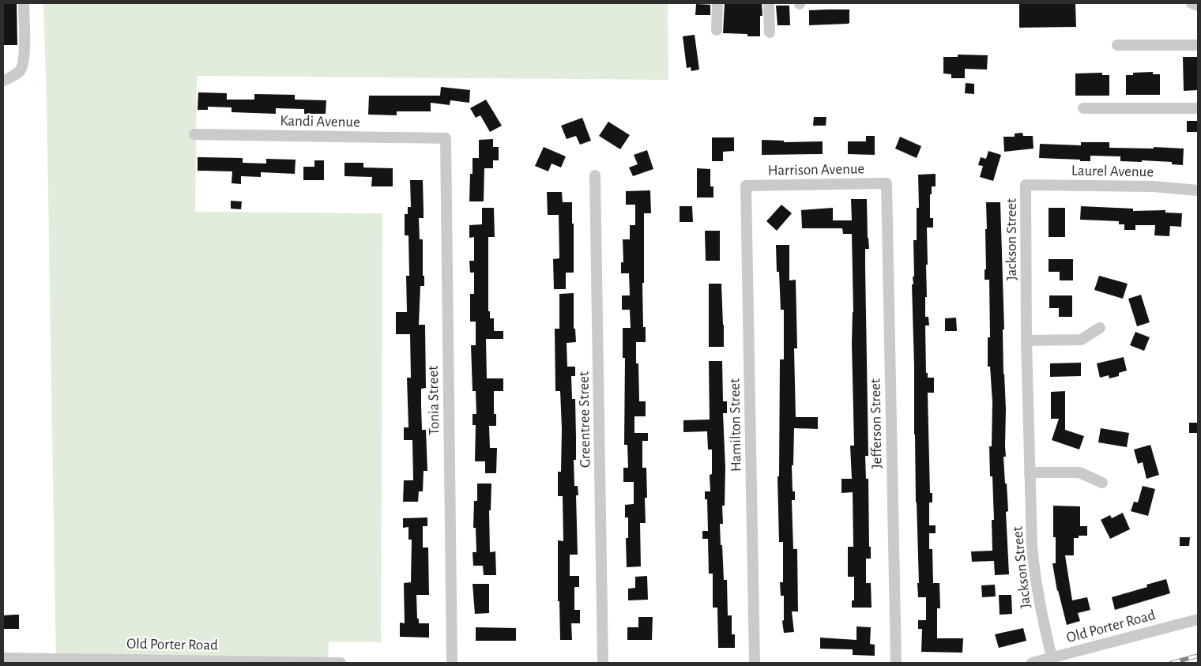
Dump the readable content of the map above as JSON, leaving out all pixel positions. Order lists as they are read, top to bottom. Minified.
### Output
{"streets":{"street":["Kandi Avenue","Harrison Avenue","Laurel Avenue","Jackson Street","Tonia Street","Greentree Street","Jefferson Street","Hamilton Street","Old Porter Road"]},"crossings":[["Kandi Avenue","Tonia Street"],["Harrison Avenue","Jefferson Street"],["Harrison Avenue","Hamilton Street"],["Laurel Avenue","Jackson Street"],["Jackson Street","Old Porter Road"]]}
